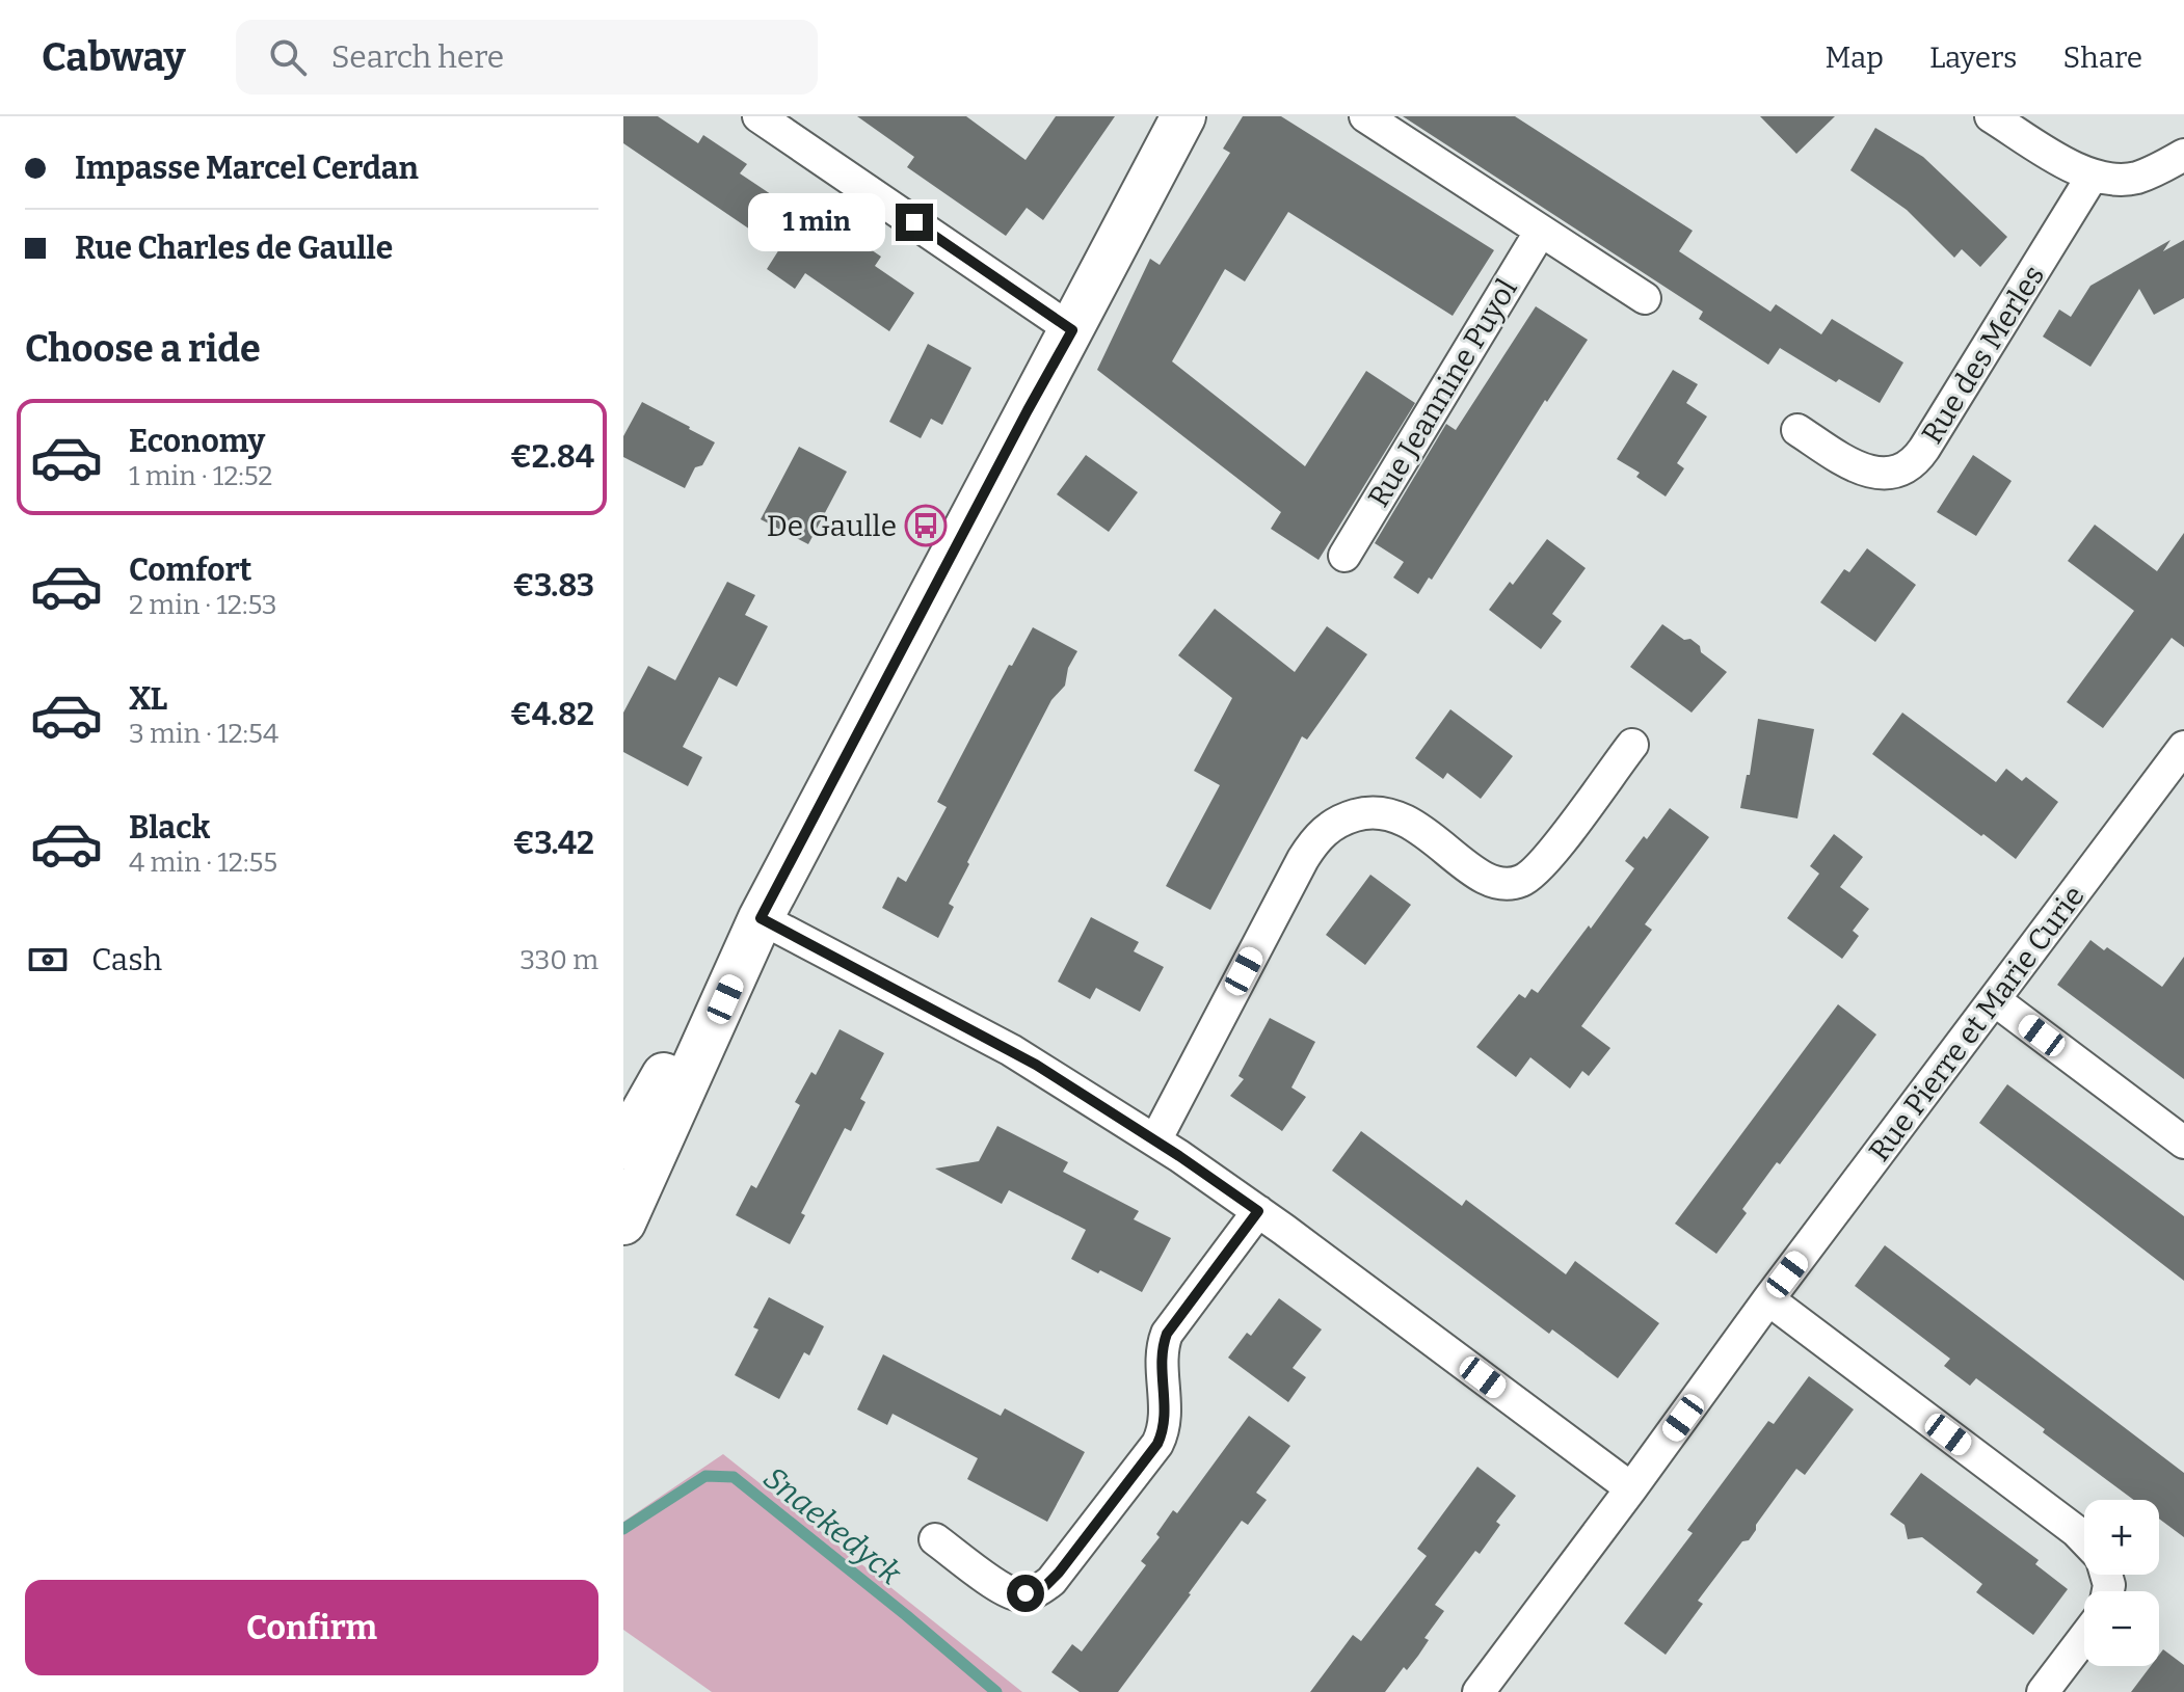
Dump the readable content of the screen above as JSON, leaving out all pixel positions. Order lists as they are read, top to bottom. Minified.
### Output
{"streets":{"street":["Rue des Merles","Rue Jeannine Puyol","Rue Pierre et Marie Curie"]},"water":["Snaekedyck"],"places":{"bus stop":["De Gaulle"]},"page":{"header":"Cabway","search":"Search here","nav":["Map","Layers","Share"],"banner":["Impasse Marcel Cerdan","Rue Charles de Gaulle"],"bubble":"1 min","heading":"Choose a ride","list":[{"name":"Economy","note":"1 min · 12:52","value":"€2.84"},{"name":"Comfort","note":"2 min · 12:53","value":"€3.83"},{"name":"XL","note":"3 min · 12:54","value":"€4.82"},{"name":"Black","note":"4 min · 12:55","value":"€3.42"}],"pay":["Cash","330 m"],"map_buttons":["+","−"],"buttons":"Confirm"}}
